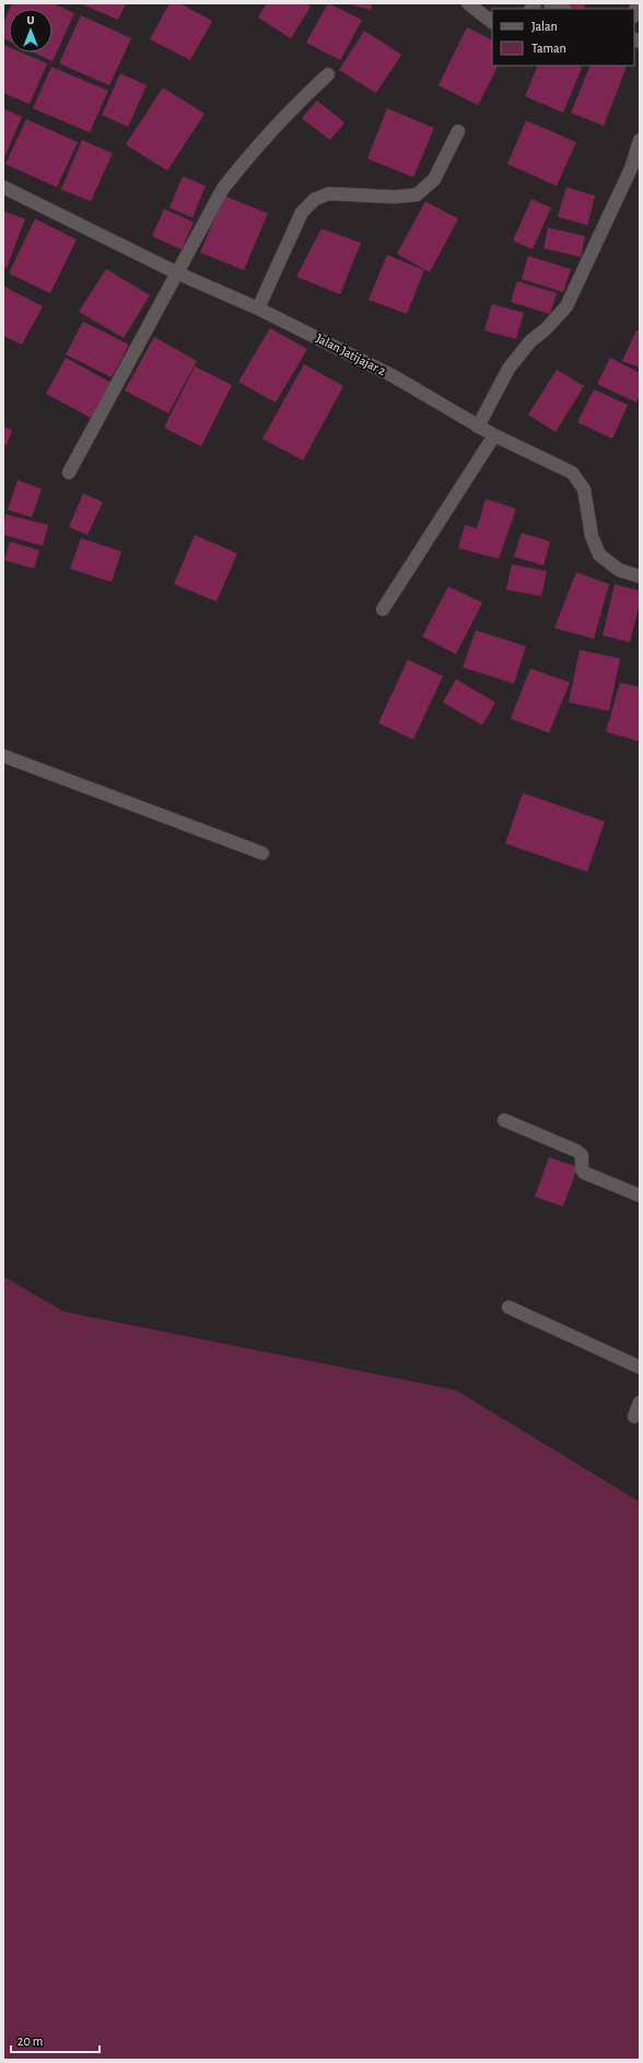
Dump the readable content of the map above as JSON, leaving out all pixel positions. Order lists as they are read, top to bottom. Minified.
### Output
{"streets":{"street":["Jalan Jatijajar 2"]},"legend":["Jalan","Taman"],"scale_bar":"20 m","north":"top"}
